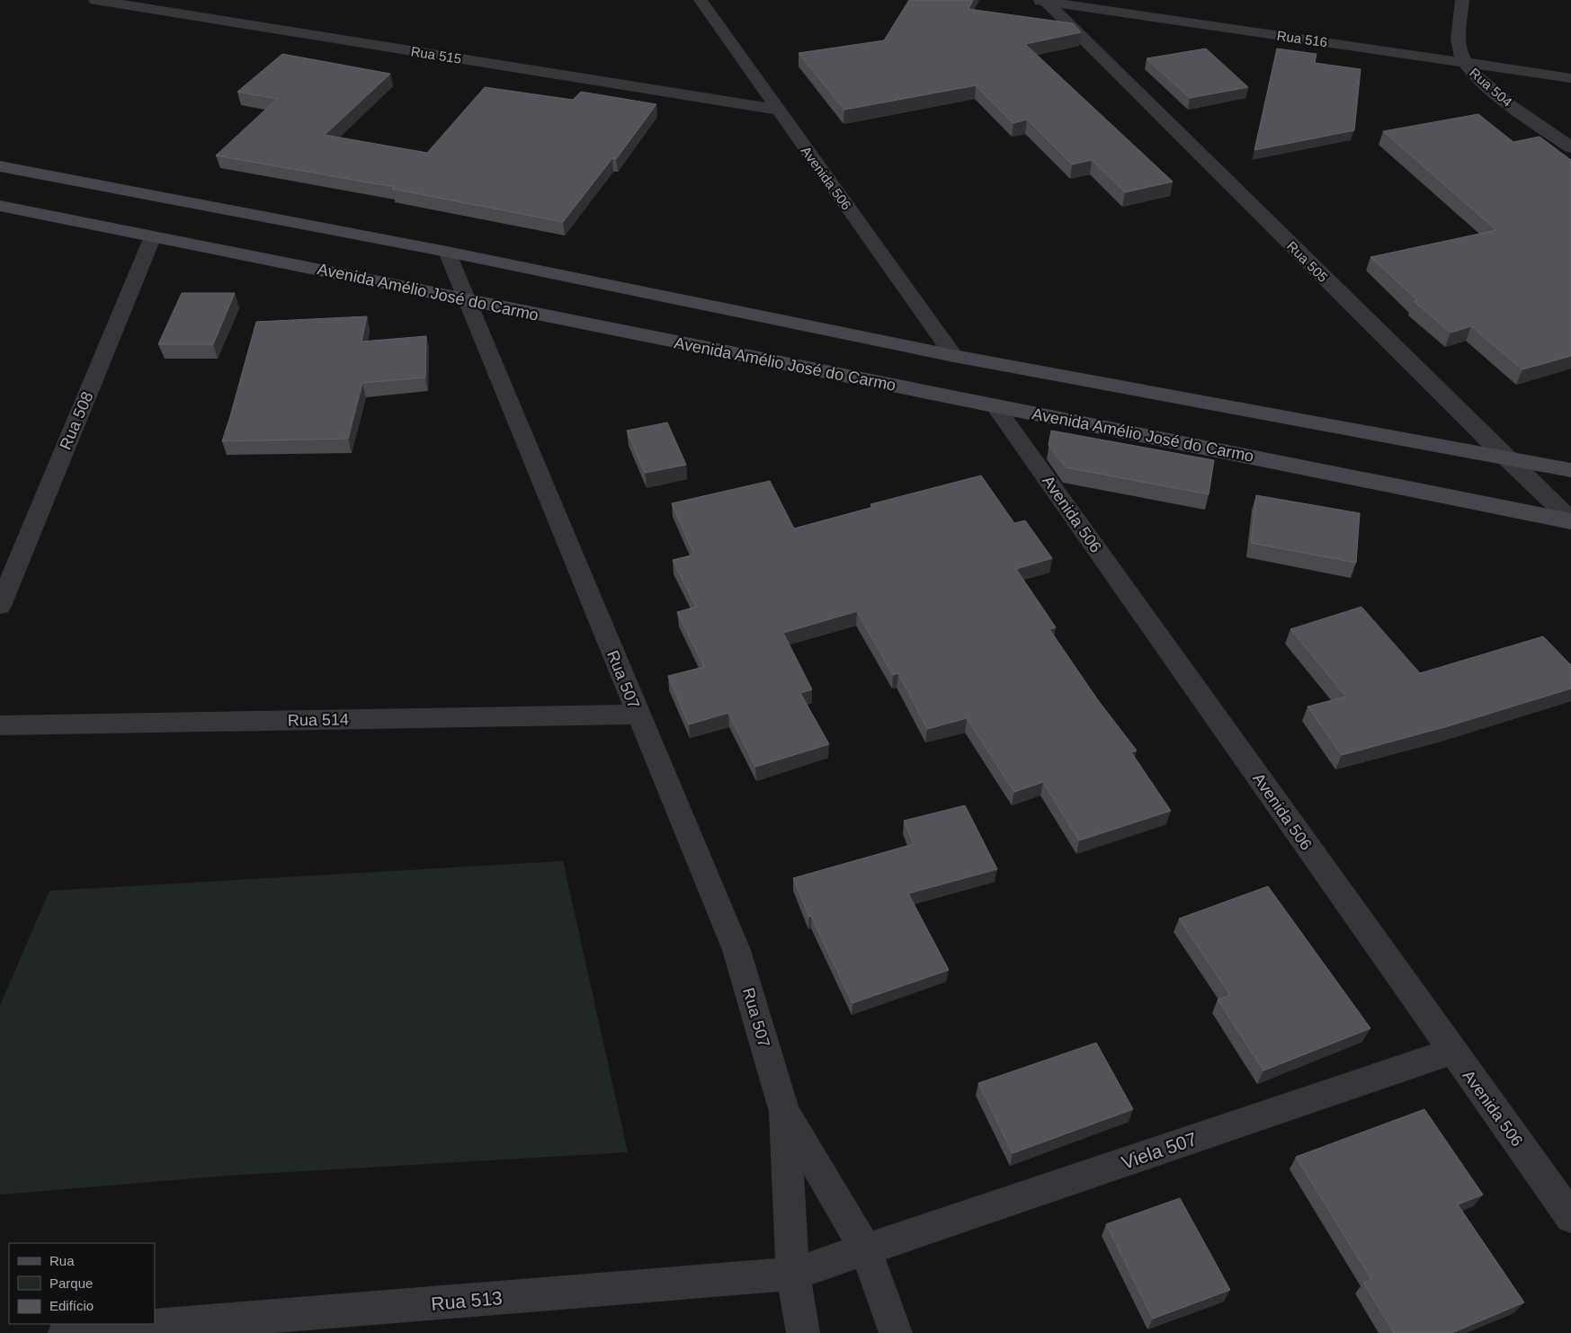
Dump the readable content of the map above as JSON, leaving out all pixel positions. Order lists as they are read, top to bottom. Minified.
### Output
{"streets":{"street":["Rua 516","Rua 515","Rua 504","Avenida 506","Rua 505","Avenida Amélio José do Carmo","Rua 508","Rua 507","Rua 514","Viela 507","Rua 513"]},"crossings":[["Rua 516","Rua 504"],["Rua 516","Rua 505"],["Rua 515","Avenida 506"],["Avenida 506","Avenida Amélio José do Carmo"],["Avenida 506","Viela 507"],["Rua 505","Avenida Amélio José do Carmo"],["Avenida Amélio José do Carmo","Rua 508"],["Avenida Amélio José do Carmo","Rua 507"],["Rua 507","Rua 514"],["Rua 507","Viela 507"],["Rua 507","Rua 513"],["Viela 507","Rua 513"]],"legend":["Rua","Parque","Edifício"]}
